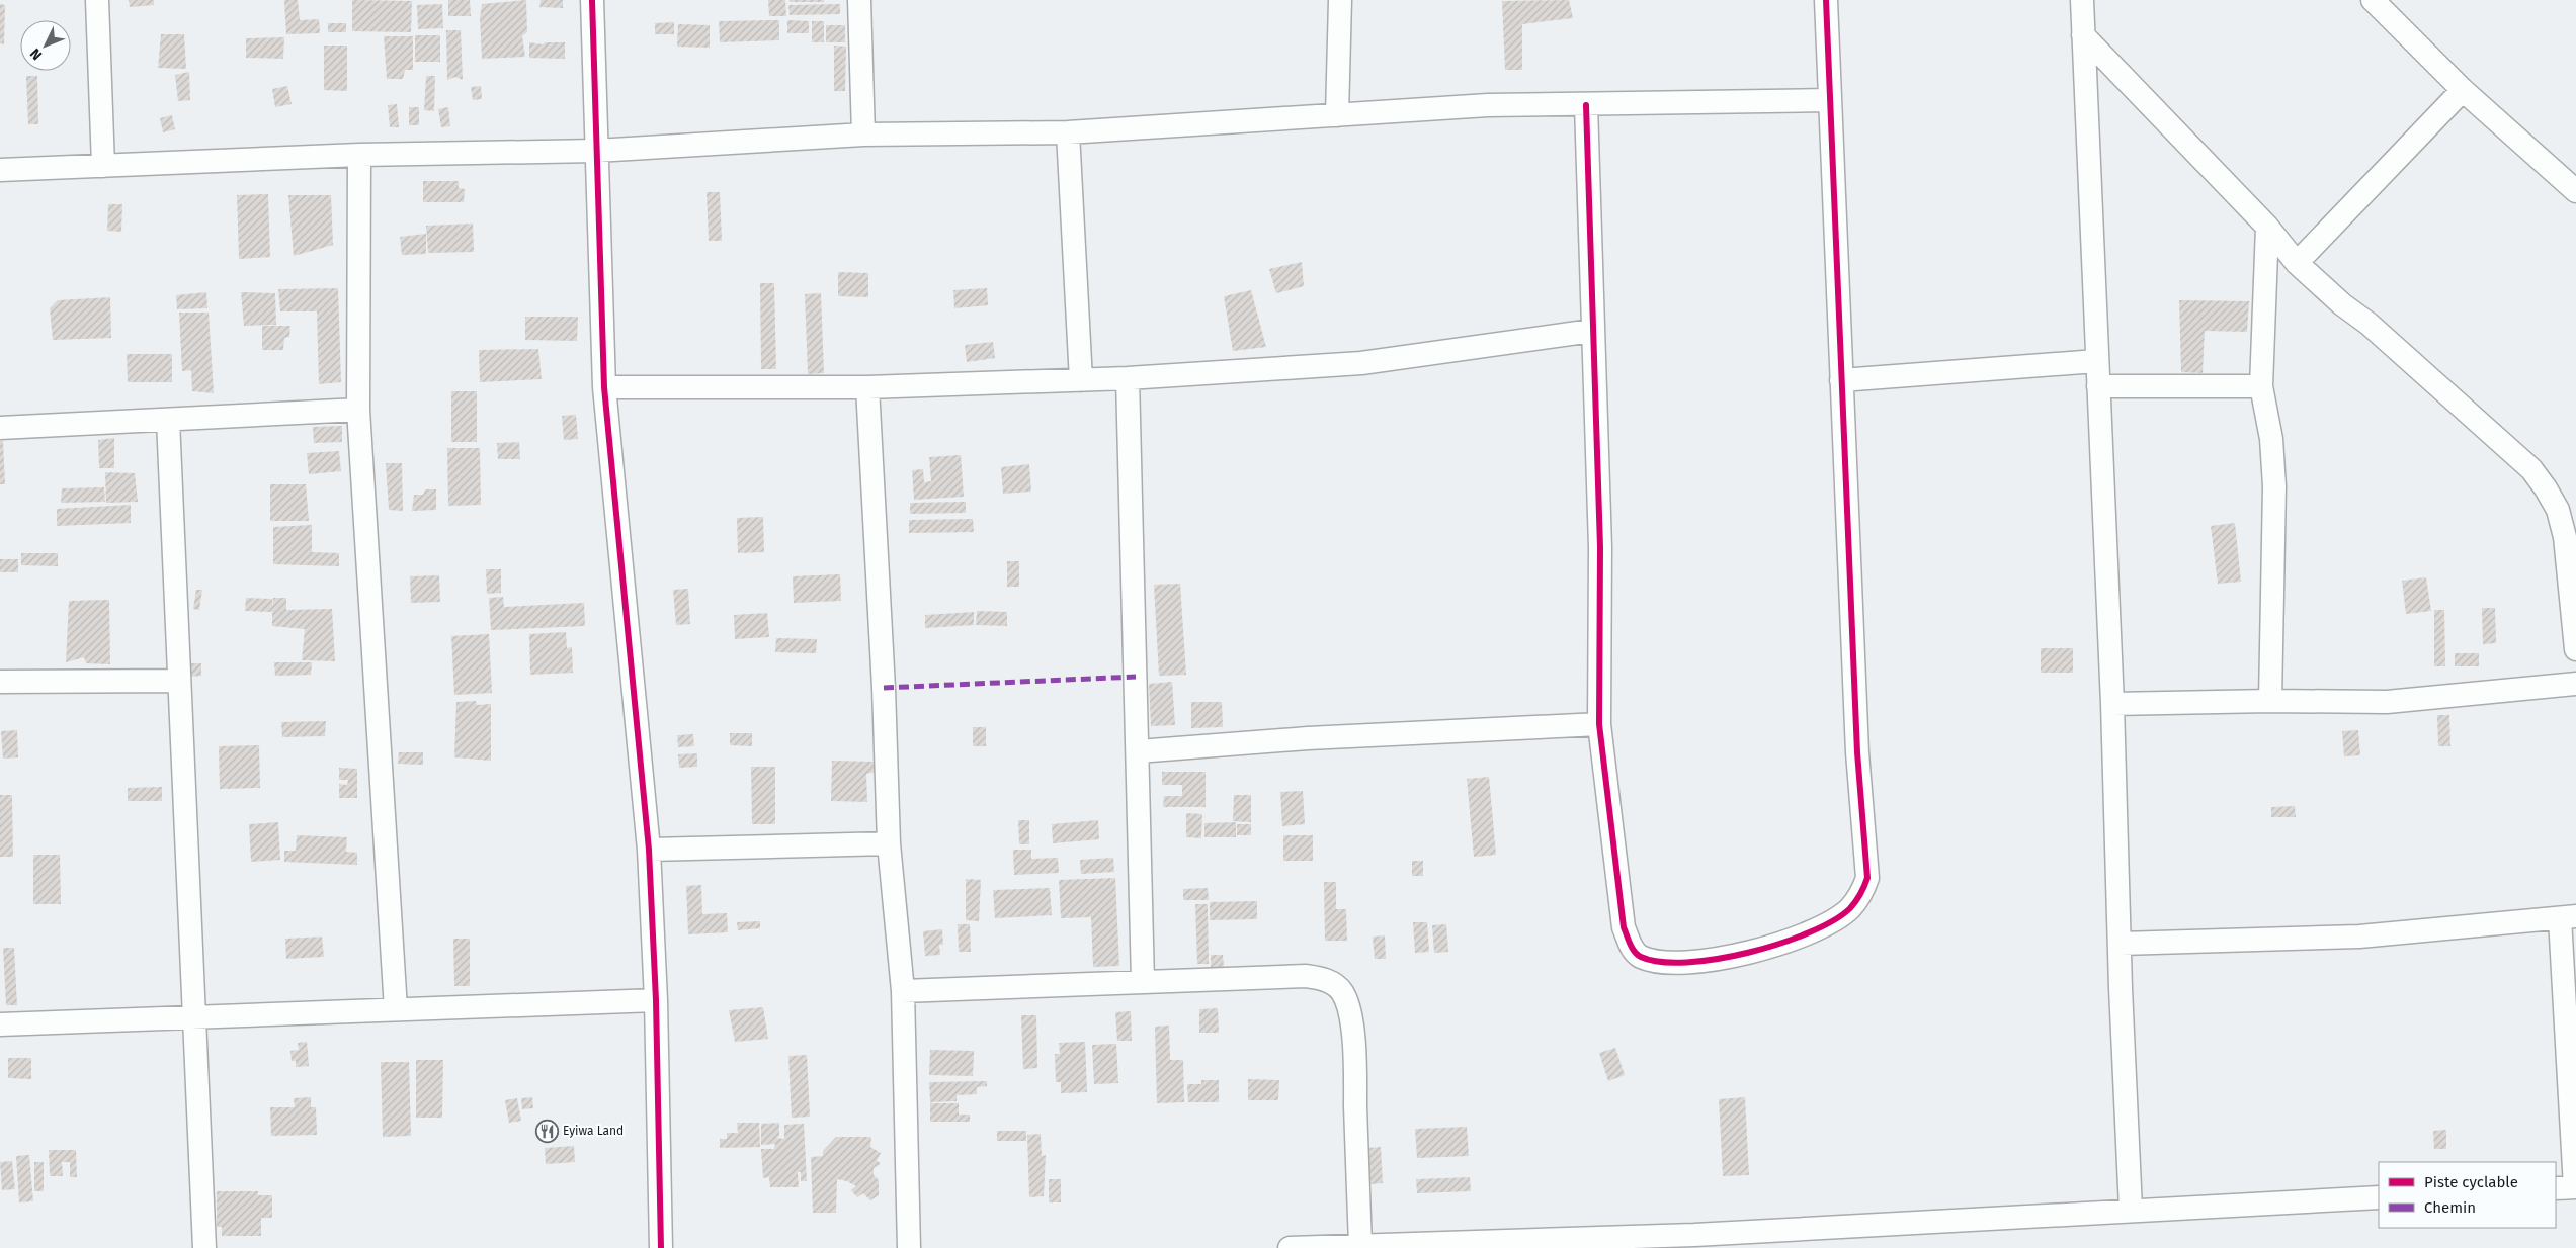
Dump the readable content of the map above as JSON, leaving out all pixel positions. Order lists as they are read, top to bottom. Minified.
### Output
{"places":{"restaurant":["Eyiwa Land"]},"legend":["Piste cyclable","Chemin"],"north":"bottom left"}
